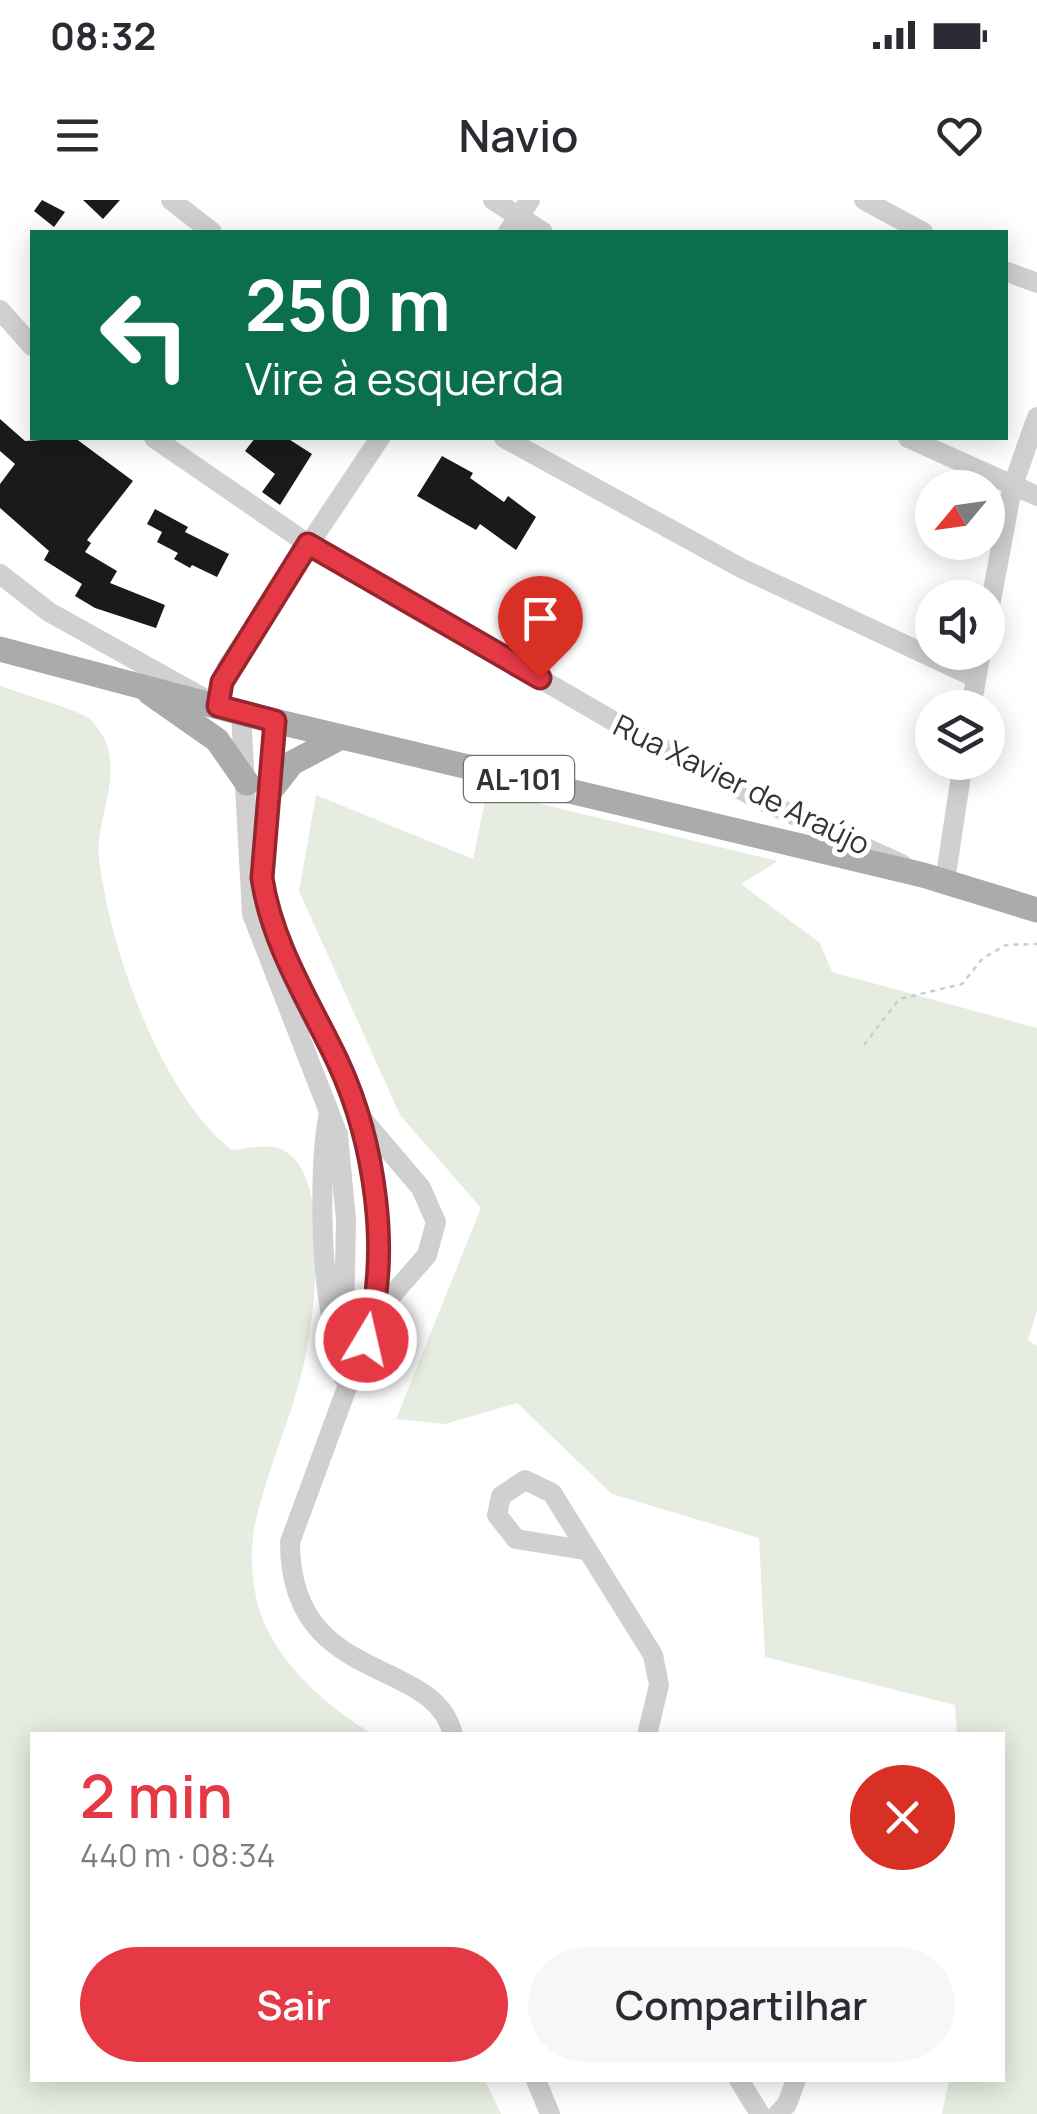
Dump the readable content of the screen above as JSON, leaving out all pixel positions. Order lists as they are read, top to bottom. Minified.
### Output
{"streets":{"main road":["AL-101"],"street":["Rua Xavier de Araújo"]},"crossings":[["AL-101","Rua Xavier de Araújo"]],"north":"bottom left","page":{"status":"08:32","header":"Navio","turn":["250 m","Vire à esquerda"],"heading":["2 min","440 m · 08:34"],"buttons":["Sair","Compartilhar"]}}
